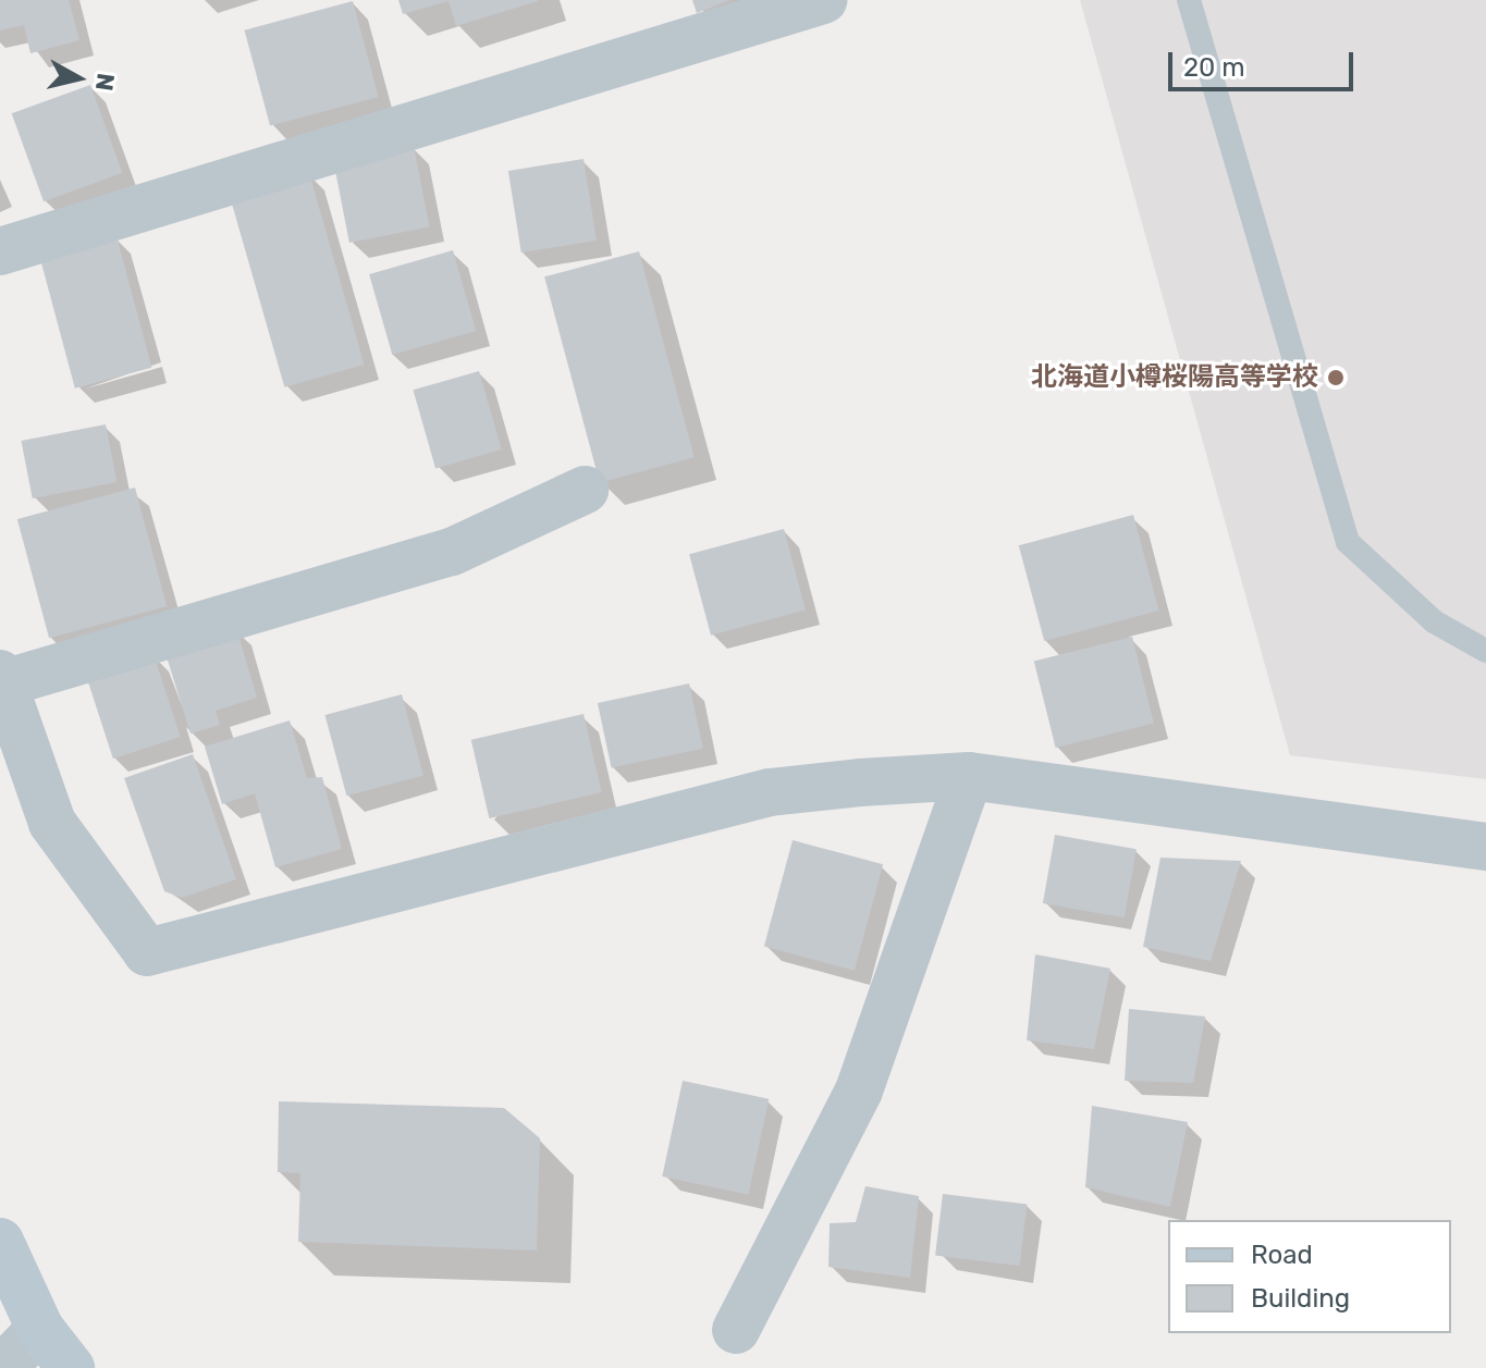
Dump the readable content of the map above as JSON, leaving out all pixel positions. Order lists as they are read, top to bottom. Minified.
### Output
{"places":["北海道小樽桜陽高等学校"],"legend":["Road","Building"],"scale_bar":"20 m","north":"right"}
